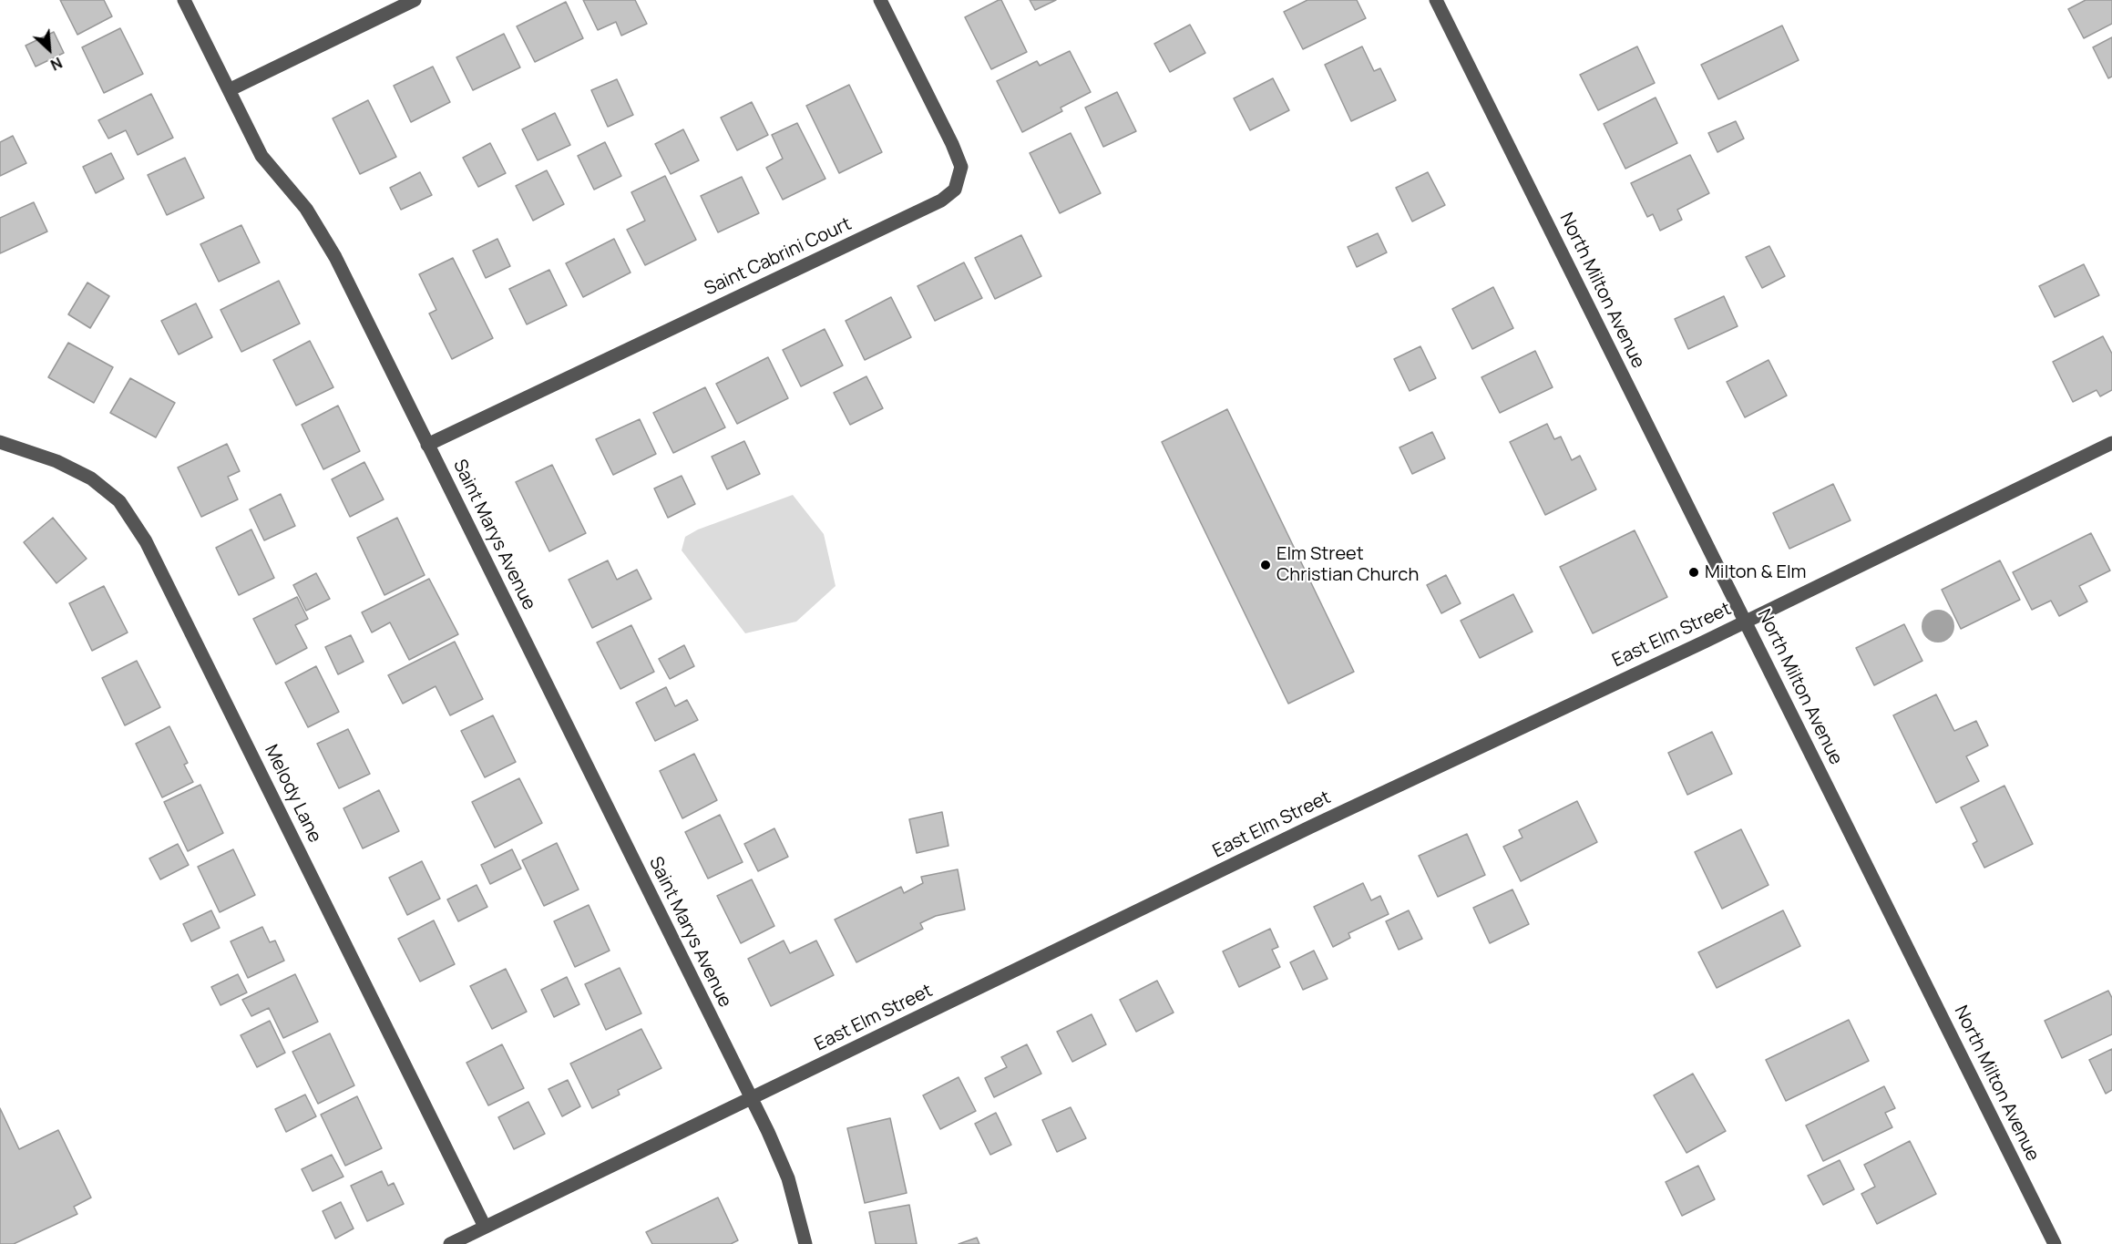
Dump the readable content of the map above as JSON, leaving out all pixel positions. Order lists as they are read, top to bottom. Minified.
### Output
{"streets":{"street":["Saint Cabrini Court","North Milton Avenue","Saint Marys Avenue","East Elm Street","Melody Lane"]},"crossings":[["Saint Cabrini Court","Saint Marys Avenue"],["North Milton Avenue","East Elm Street"],["Saint Marys Avenue","East Elm Street"],["East Elm Street","Melody Lane"]],"places":["Elm Street Christian Church","Milton & Elm"],"north":"bottom right"}
